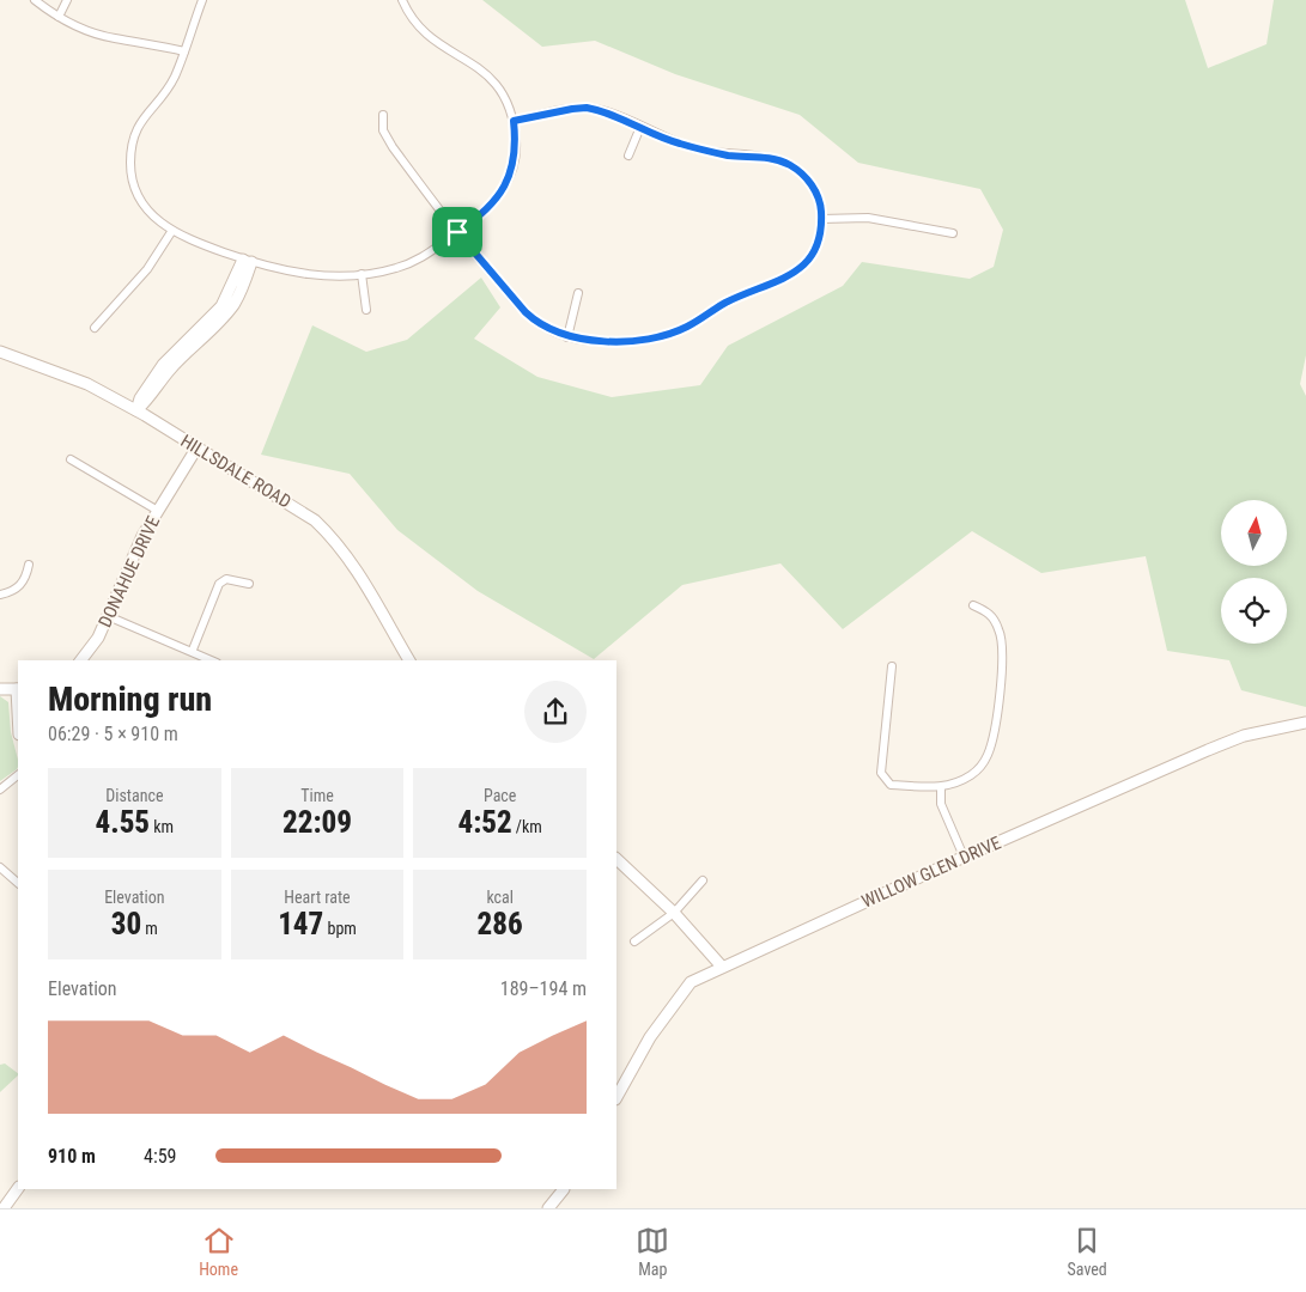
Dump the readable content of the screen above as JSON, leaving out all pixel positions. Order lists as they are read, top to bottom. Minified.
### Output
{"streets":{"main road":["HILLSDALE ROAD","DONAHUE DRIVE","WILLOW GLEN DRIVE"]},"crossings":[["HILLSDALE ROAD","DONAHUE DRIVE"]],"north":"top","page":{"heading":["Morning run","06:29 · 5 × 910 m"],"stats":[["Distance","4.55 km"],["Time","22:09"],["Pace","4:52 /km"],["Elevation","30 m"],["Heart rate","147 bpm"],["kcal","286"]],"chart":["Elevation","189–194 m"],"list":[{"name":"910 m","note":"4:59"}],"tabs":["Home","Map","Saved"]}}
